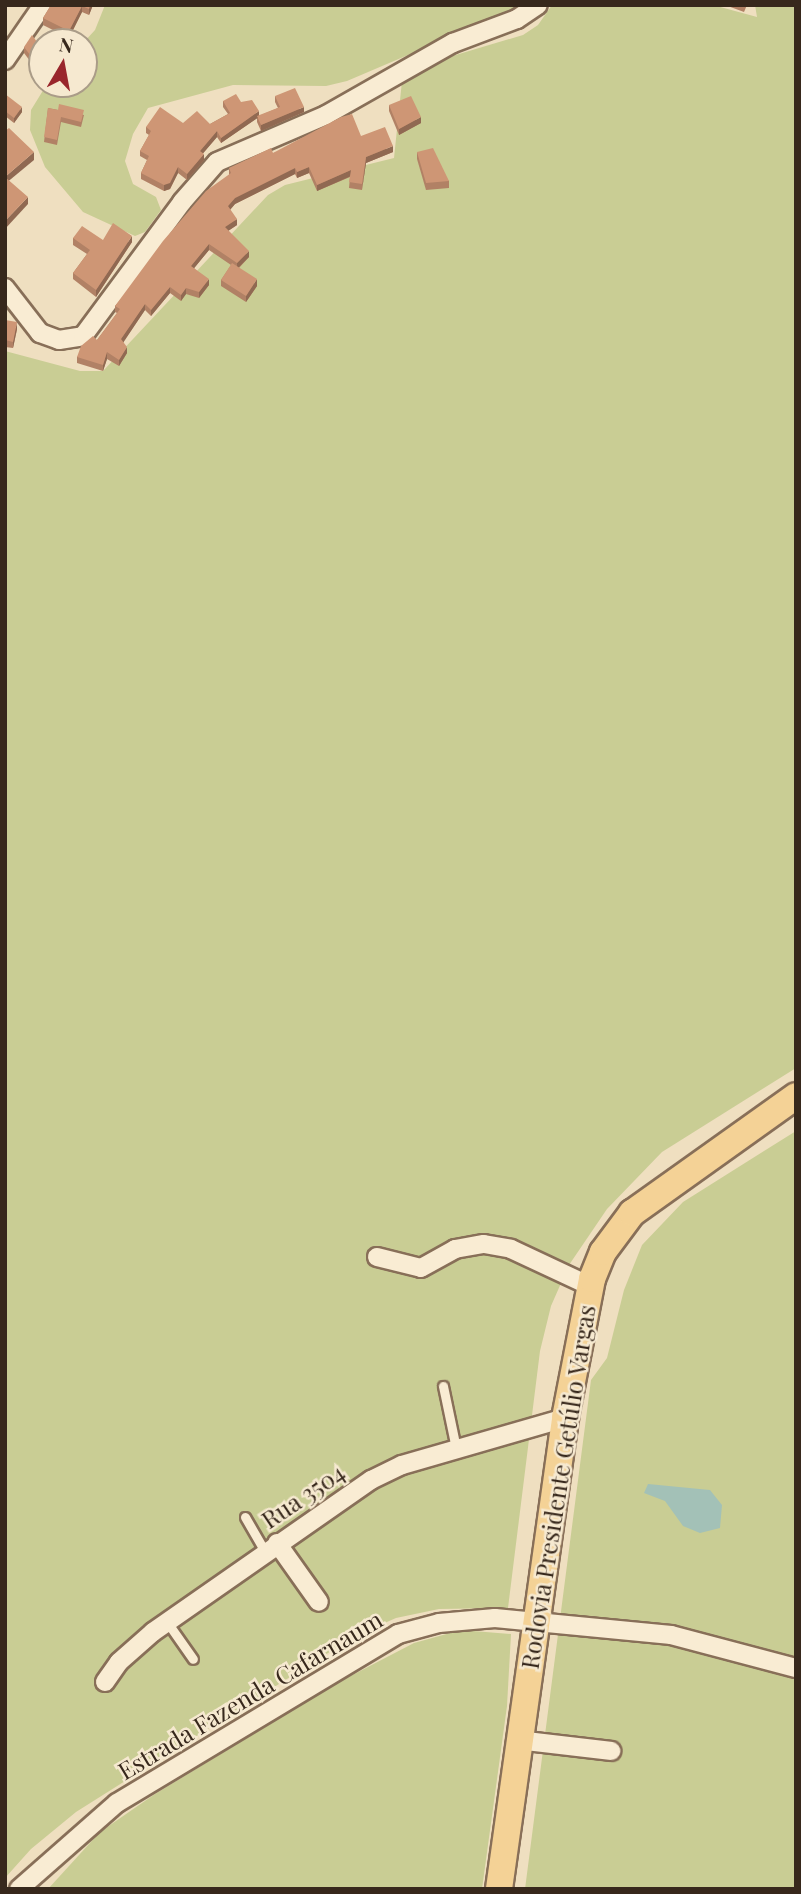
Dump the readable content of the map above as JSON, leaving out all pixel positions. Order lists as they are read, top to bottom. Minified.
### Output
{"streets":{"main road":["Rodovia Presidente Getúlio Vargas"],"street":["Rua 3504","Estrada Fazenda Cafarnaum"]},"crossings":[["Rodovia Presidente Getúlio Vargas","Rua 3504"],["Rodovia Presidente Getúlio Vargas","Estrada Fazenda Cafarnaum"]],"north":"top"}
